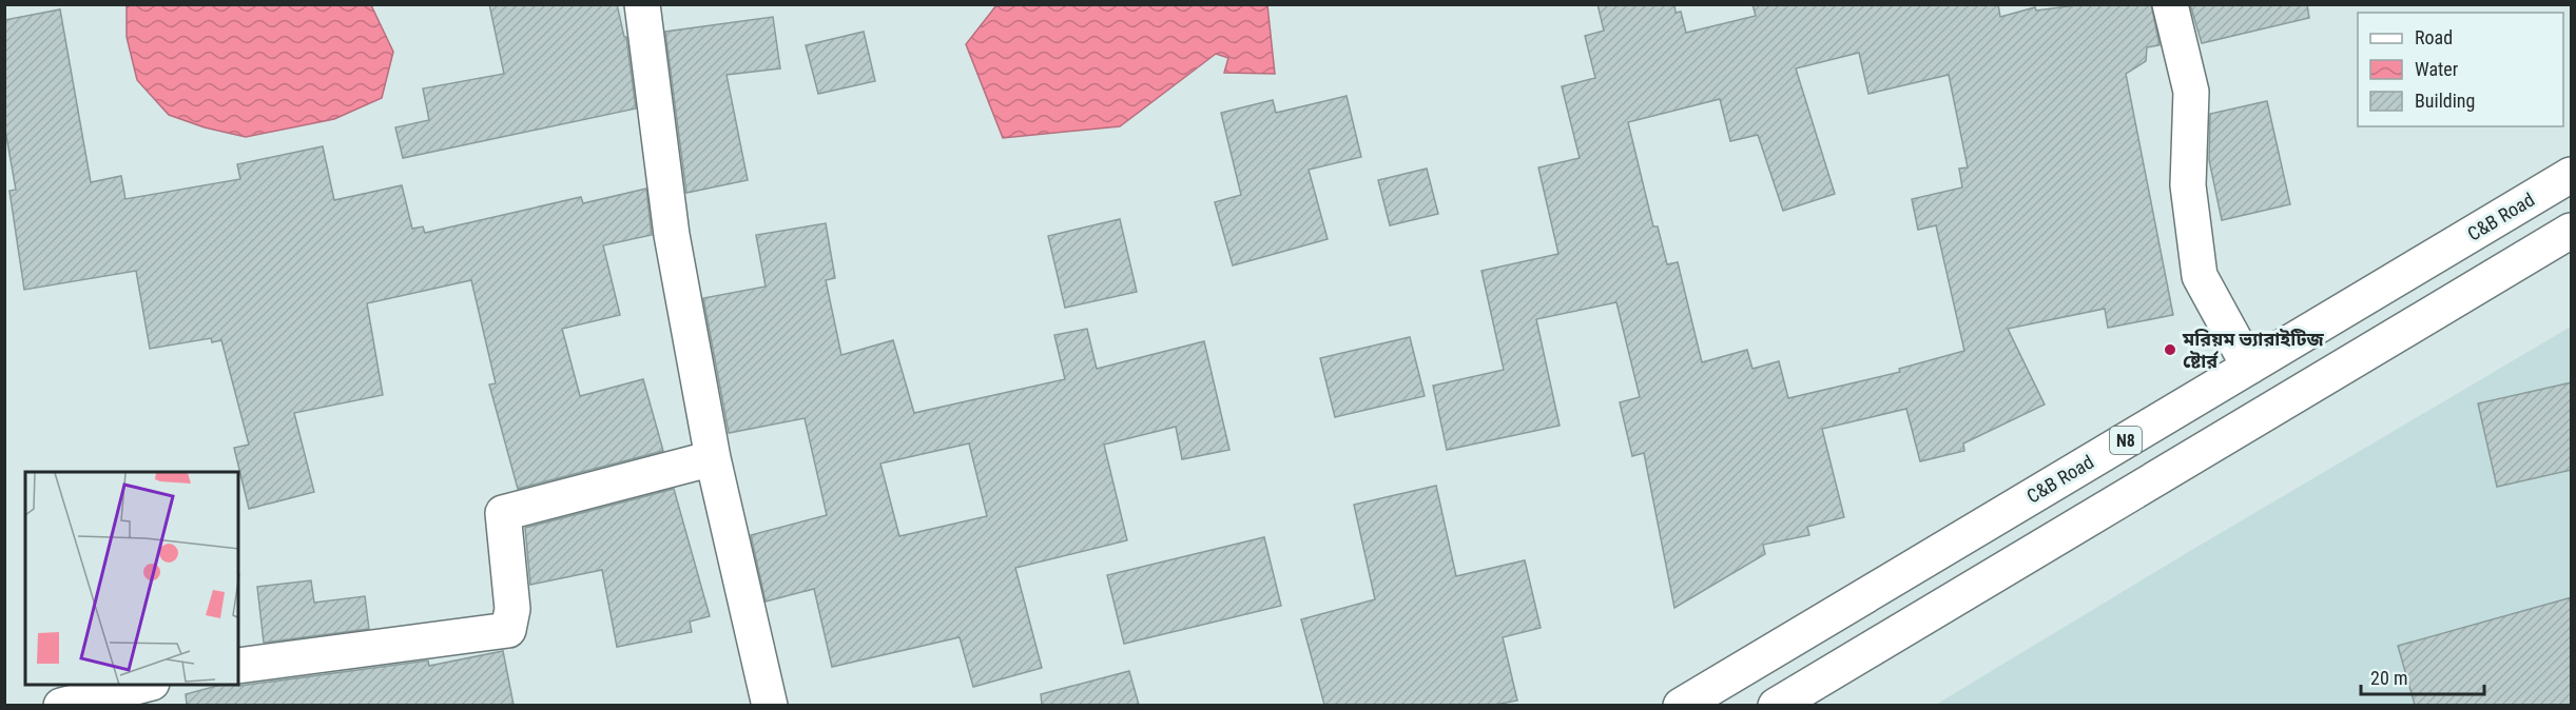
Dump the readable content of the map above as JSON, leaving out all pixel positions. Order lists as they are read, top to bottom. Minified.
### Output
{"streets":{"main road":["C&B Road","N8"]},"places":["মরিয়ম ভ্যারাইটিজ ষ্টোর্র"],"legend":["Road","Water","Building"],"scale_bar":"20 m"}
